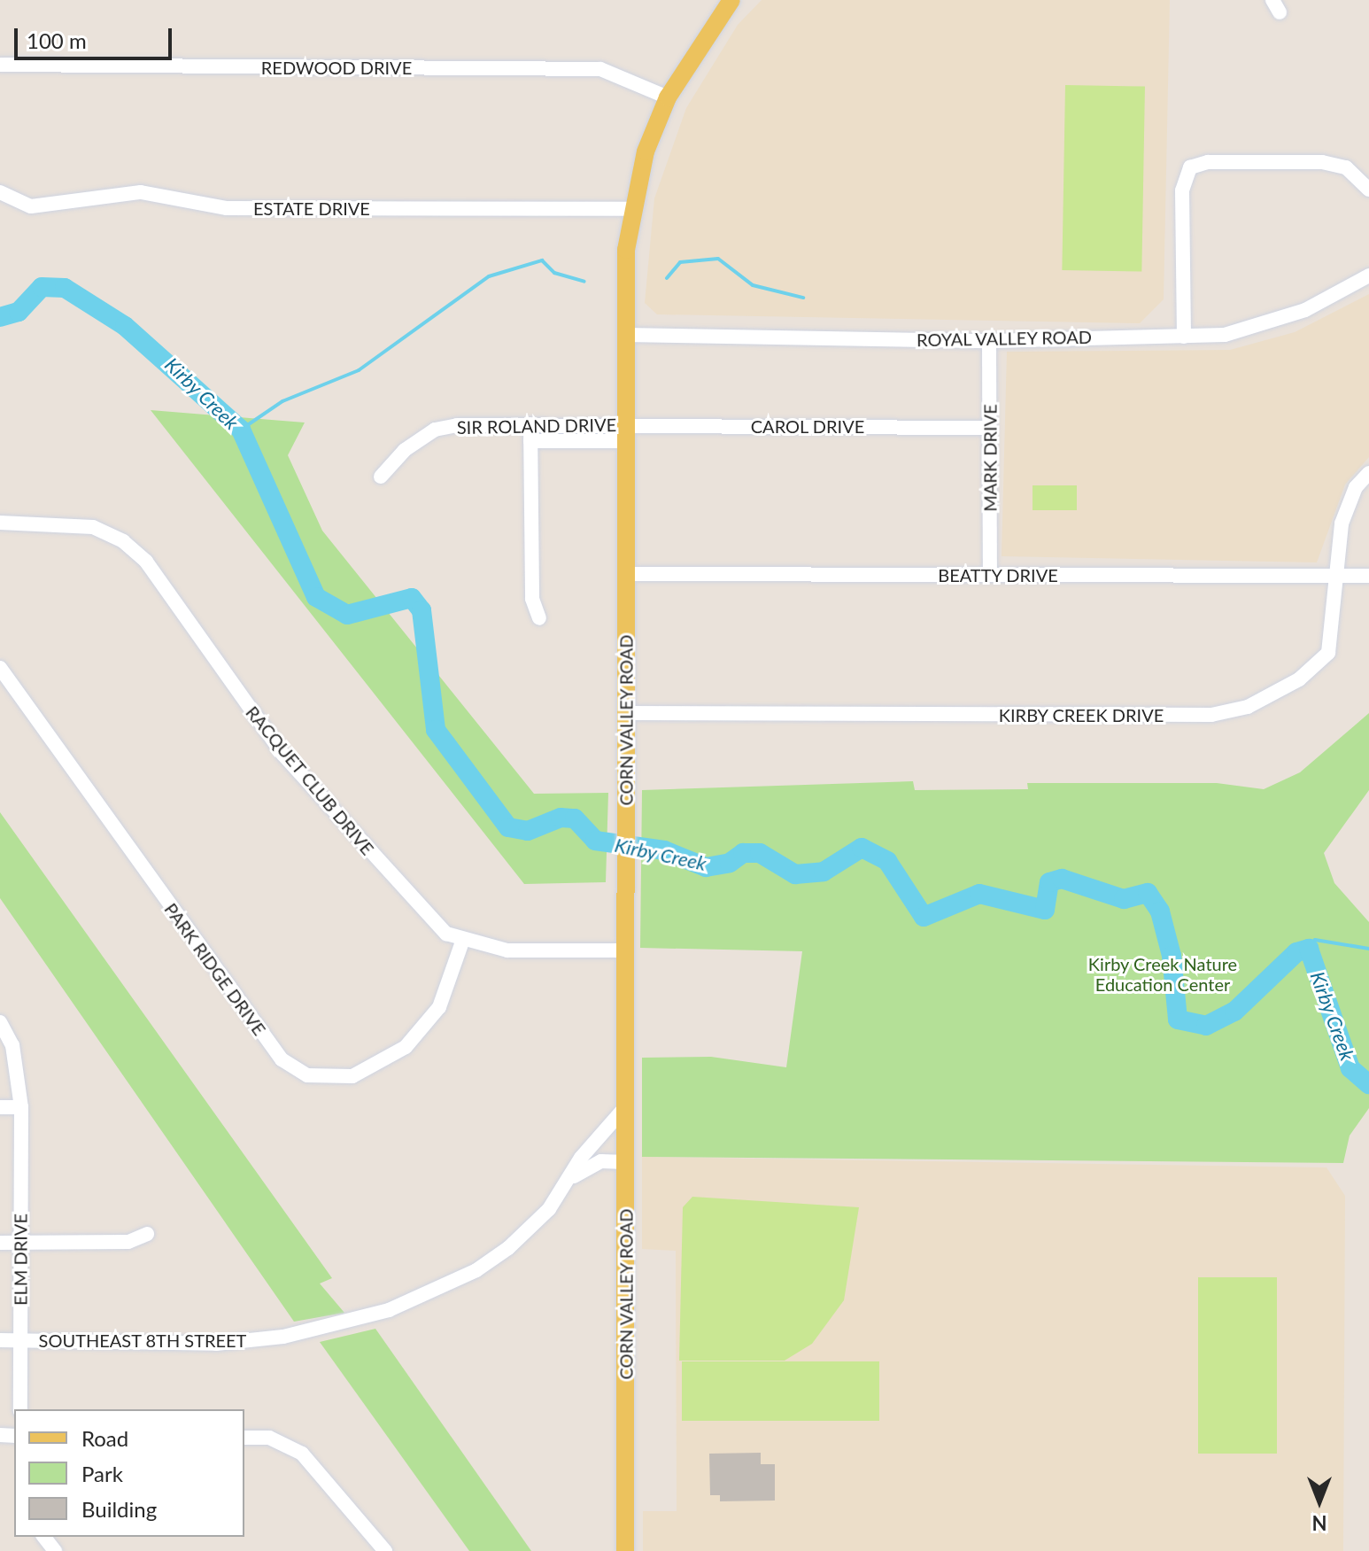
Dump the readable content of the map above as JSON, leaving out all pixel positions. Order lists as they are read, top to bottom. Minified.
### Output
{"streets":{"main road":["CORN VALLEY ROAD"],"street":["REDWOOD DRIVE","ESTATE DRIVE","ROYAL VALLEY ROAD","SIR ROLAND DRIVE","CAROL DRIVE","MARK DRIVE","BEATTY DRIVE","KIRBY CREEK DRIVE","RACQUET CLUB DRIVE","PARK RIDGE DRIVE","ELM DRIVE","SOUTHEAST 8TH STREET"]},"crossings":[["REDWOOD DRIVE","CORN VALLEY ROAD"],["ESTATE DRIVE","CORN VALLEY ROAD"],["ROYAL VALLEY ROAD","MARK DRIVE"],["ROYAL VALLEY ROAD","CORN VALLEY ROAD"],["SIR ROLAND DRIVE","CAROL DRIVE"],["SIR ROLAND DRIVE","CORN VALLEY ROAD"],["CAROL DRIVE","MARK DRIVE"],["CAROL DRIVE","CORN VALLEY ROAD"],["MARK DRIVE","BEATTY DRIVE"],["BEATTY DRIVE","KIRBY CREEK DRIVE"],["BEATTY DRIVE","CORN VALLEY ROAD"],["KIRBY CREEK DRIVE","CORN VALLEY ROAD"],["CORN VALLEY ROAD","RACQUET CLUB DRIVE"],["CORN VALLEY ROAD","SOUTHEAST 8TH STREET"],["RACQUET CLUB DRIVE","PARK RIDGE DRIVE"],["ELM DRIVE","SOUTHEAST 8TH STREET"]],"water":["Kirby Creek"],"parks":["Kirby Creek Nature Education Center"],"legend":["Road","Park","Building"],"scale_bar":"100 m","north":"bottom"}
